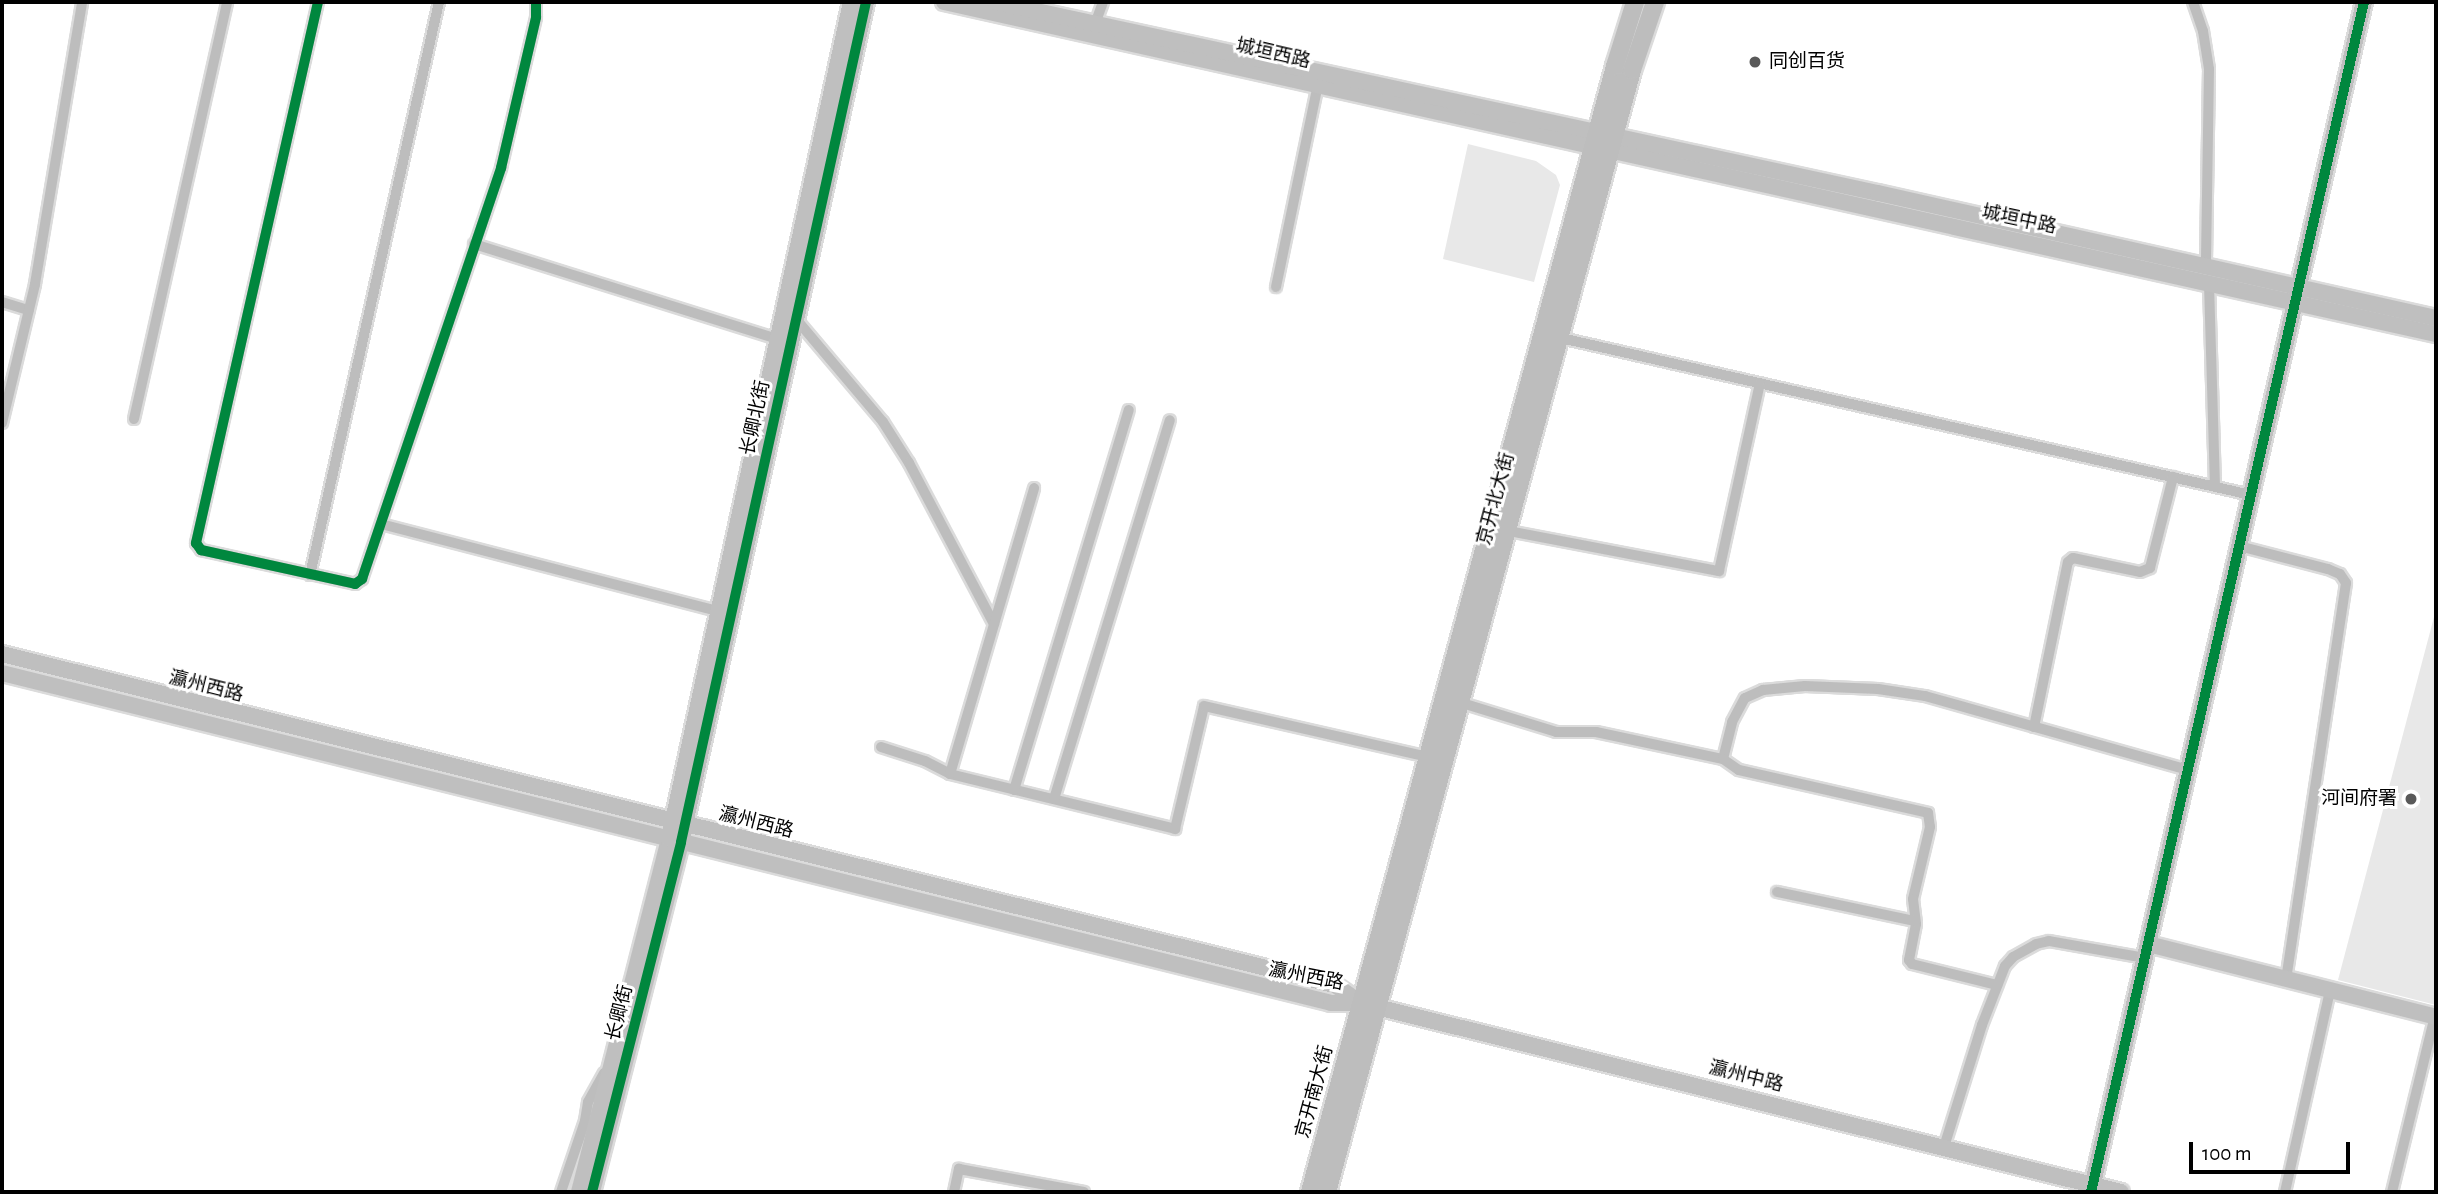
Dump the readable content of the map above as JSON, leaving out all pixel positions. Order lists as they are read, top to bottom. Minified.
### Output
{"streets":{"main road":["城垣西路","城垣中路","长卿北街","京开北大街","瀛州西路","长卿街","瀛州中路","京开南大街"]},"crossings":[["城垣西路","城垣中路"],["城垣西路","京开北大街"],["城垣中路","京开北大街"],["长卿北街","瀛州西路"],["长卿北街","长卿街"],["京开北大街","瀛州西路"],["京开北大街","瀛州中路"],["京开北大街","京开南大街"],["瀛州西路","长卿街"],["瀛州西路","瀛州中路"],["瀛州西路","京开南大街"],["瀛州中路","京开南大街"]],"places":["同创百货","河间府署"],"scale_bar":"100 m"}
